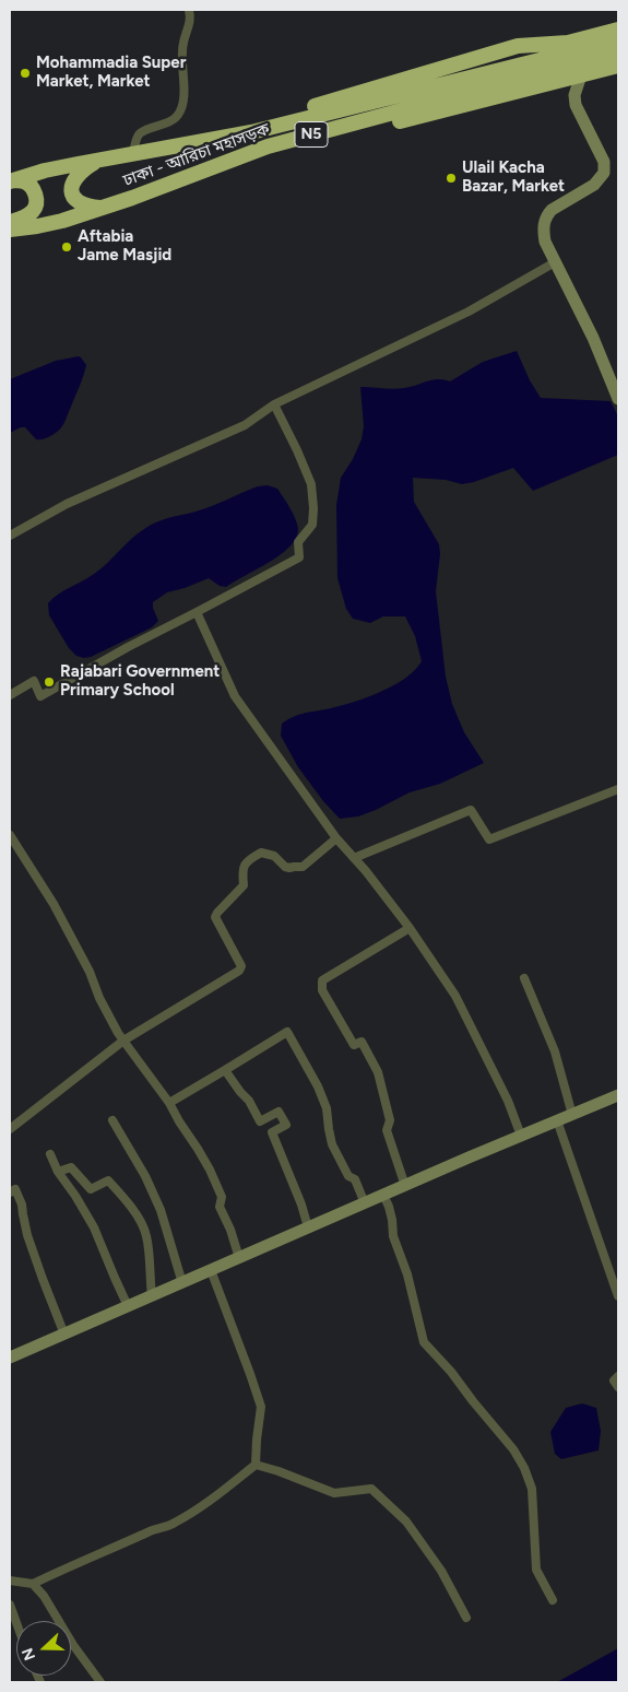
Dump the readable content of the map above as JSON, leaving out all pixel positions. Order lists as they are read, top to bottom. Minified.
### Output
{"streets":{"highway":["N5","ঢাকা - আরিচা মহাসড়ক"]},"places":["Mohammadia Super Market, Market","Ulail Kacha Bazar, Market","Aftabia Jame Masjid","Rajabari Government Primary School"],"north":"left"}
